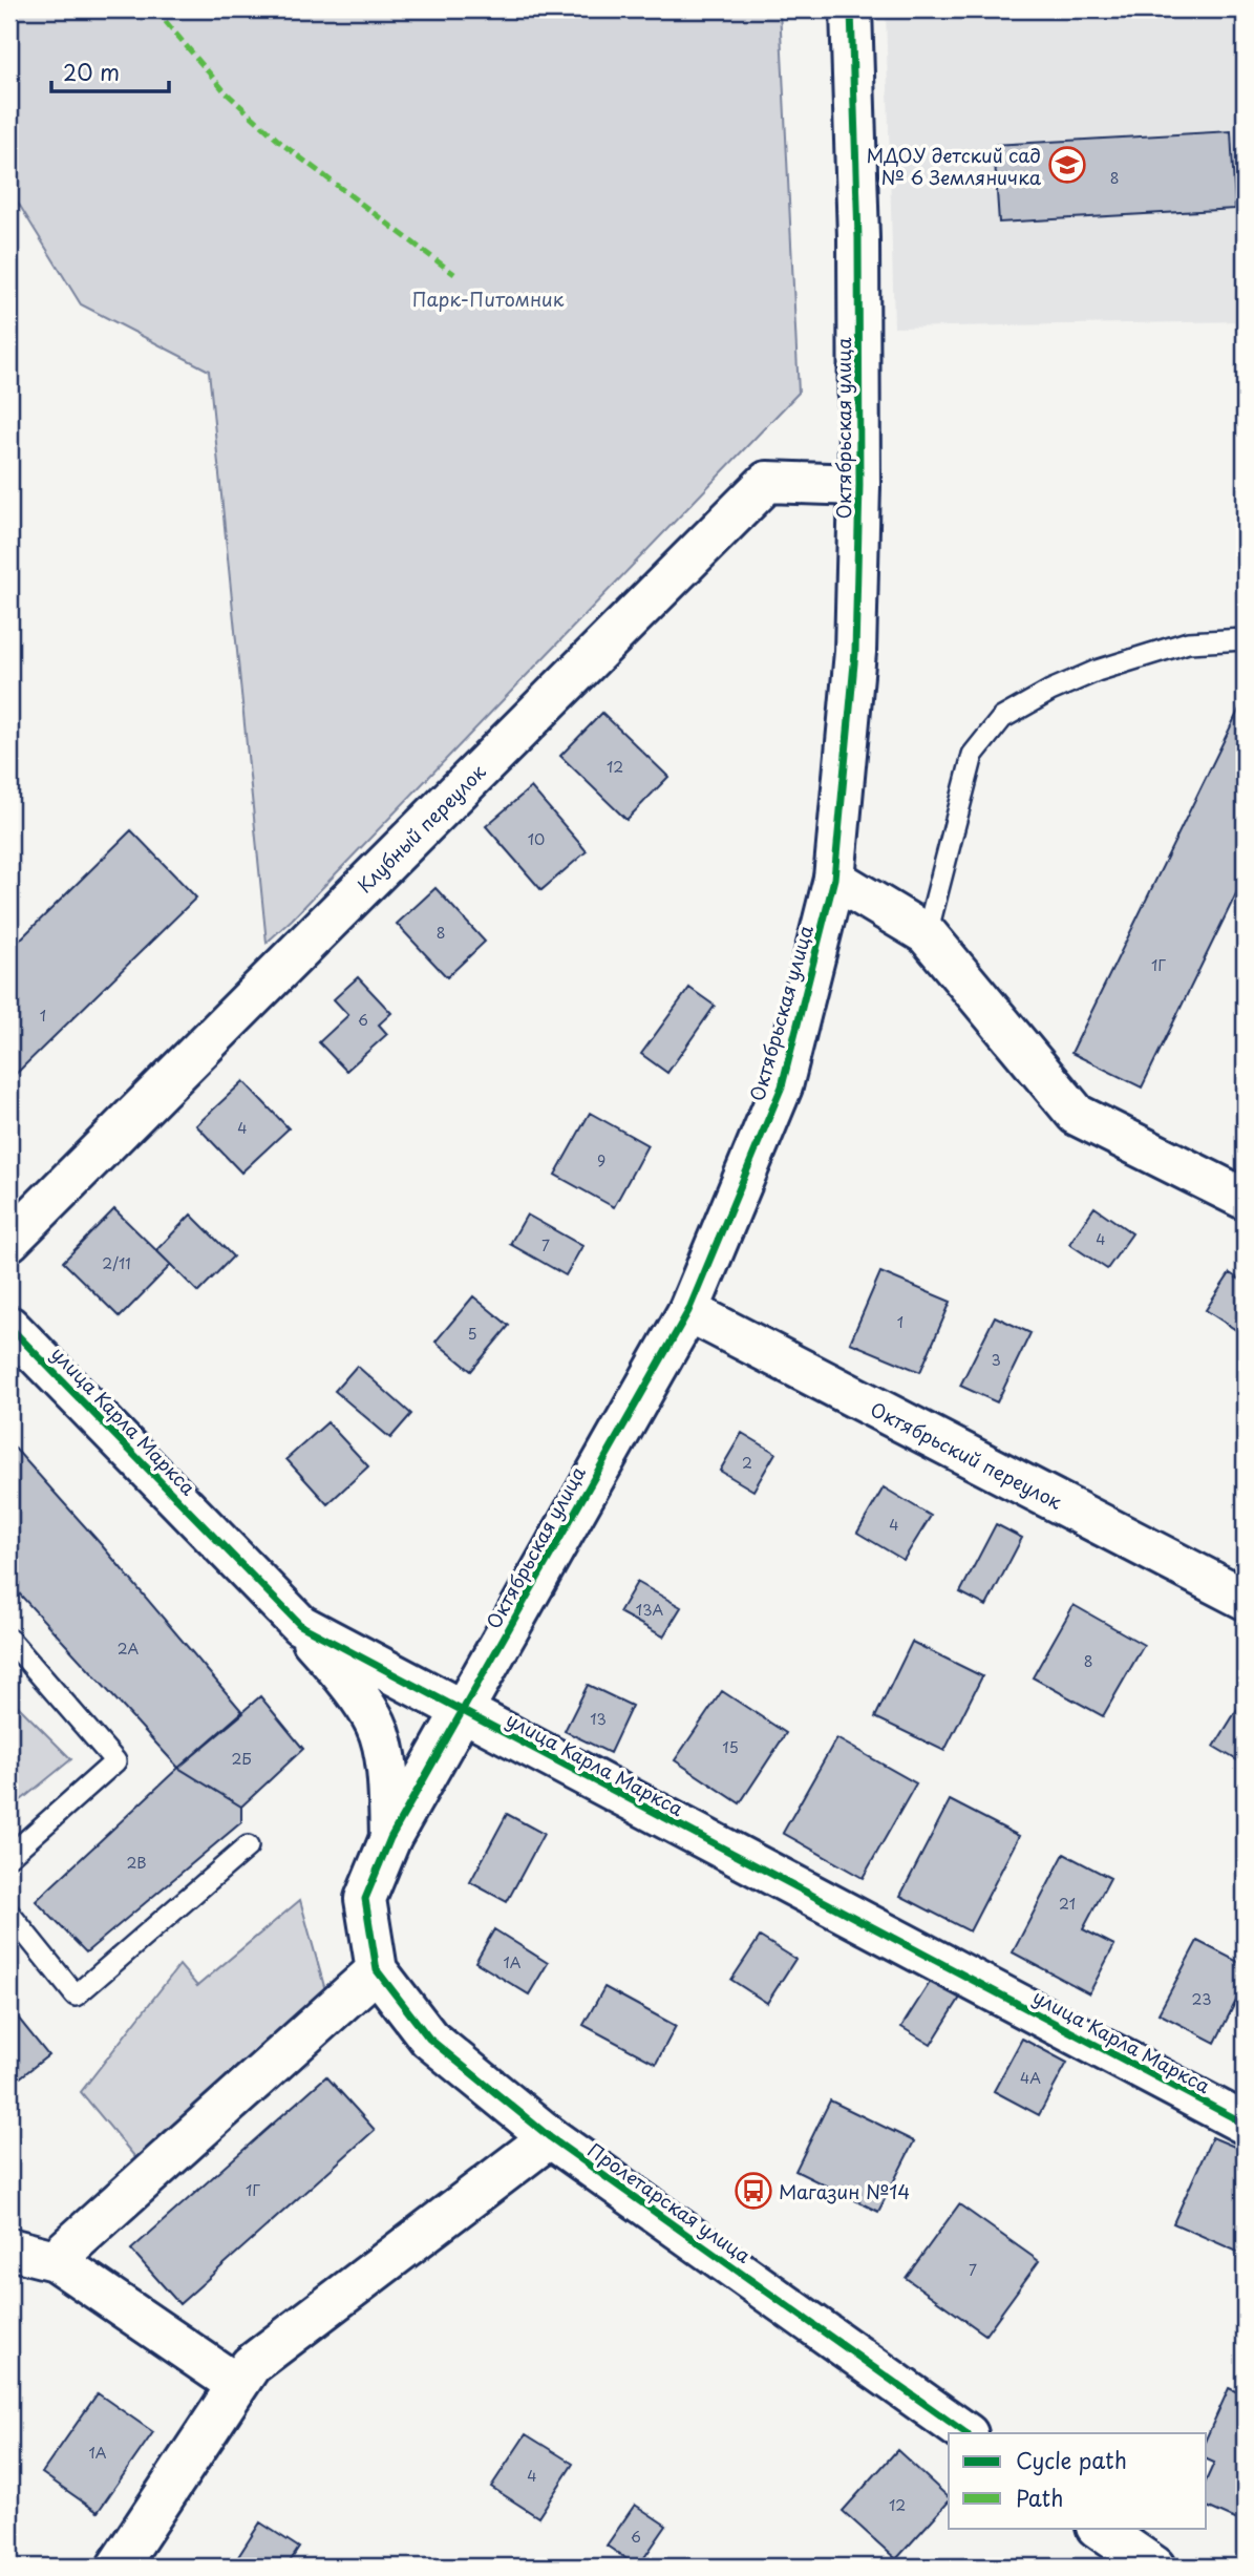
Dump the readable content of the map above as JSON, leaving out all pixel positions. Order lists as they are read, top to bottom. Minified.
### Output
{"streets":{"street":["Октябрьская улица","Клубный переулок","улица Карла Маркса","Октябрьский переулок","Пролетарская улица"]},"crossings":[["Октябрьская улица","Клубный переулок"],["Октябрьская улица","улица Карла Маркса"],["Октябрьская улица","Октябрьский переулок"],["Октябрьская улица","Пролетарская улица"]],"parks":["Парк-Питомник"],"places":{"school or university":["МДОУ детский сад № 6 Земляничка"],"bus stop":["Магазин №14"]},"house_numbers":["8","12","10","8","1Г","1","6","4","9","4","7","2/11","1","5","3","2","4","13А","2А","8","13","15","2Б","2В","21","1А","23","4А","1Г","7","1А","4","12","6"],"legend":["Cycle path","Path"],"scale_bar":"20 m"}
